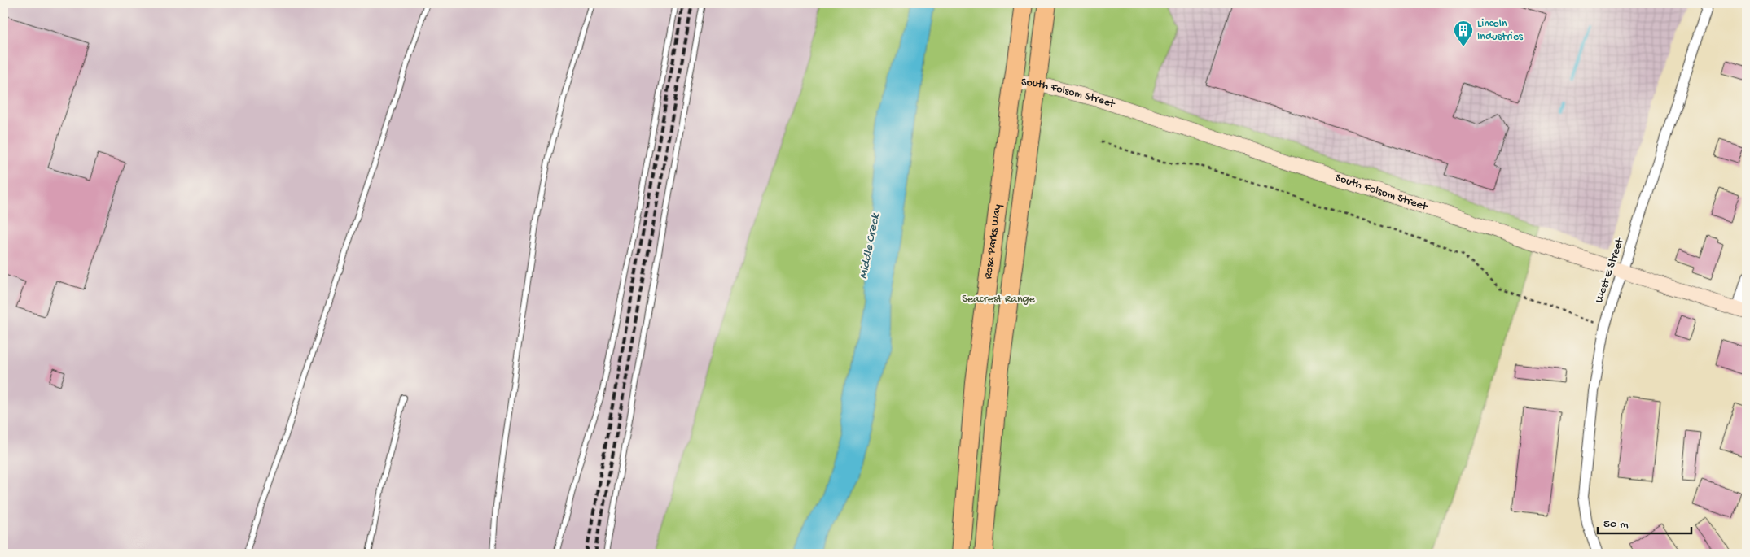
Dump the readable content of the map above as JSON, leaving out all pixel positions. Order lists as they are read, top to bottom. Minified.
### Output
{"streets":{"highway":["Rosa Parks Way"],"street":["South Folsom Street","West E Street"]},"crossings":[["South Folsom Street","Rosa Parks Way"],["South Folsom Street","West E Street"]],"water":["Middle Creek"],"parks":["Seacrest Range"],"places":{"building":["Lincoln Industries"]},"scale_bar":"50 m"}
